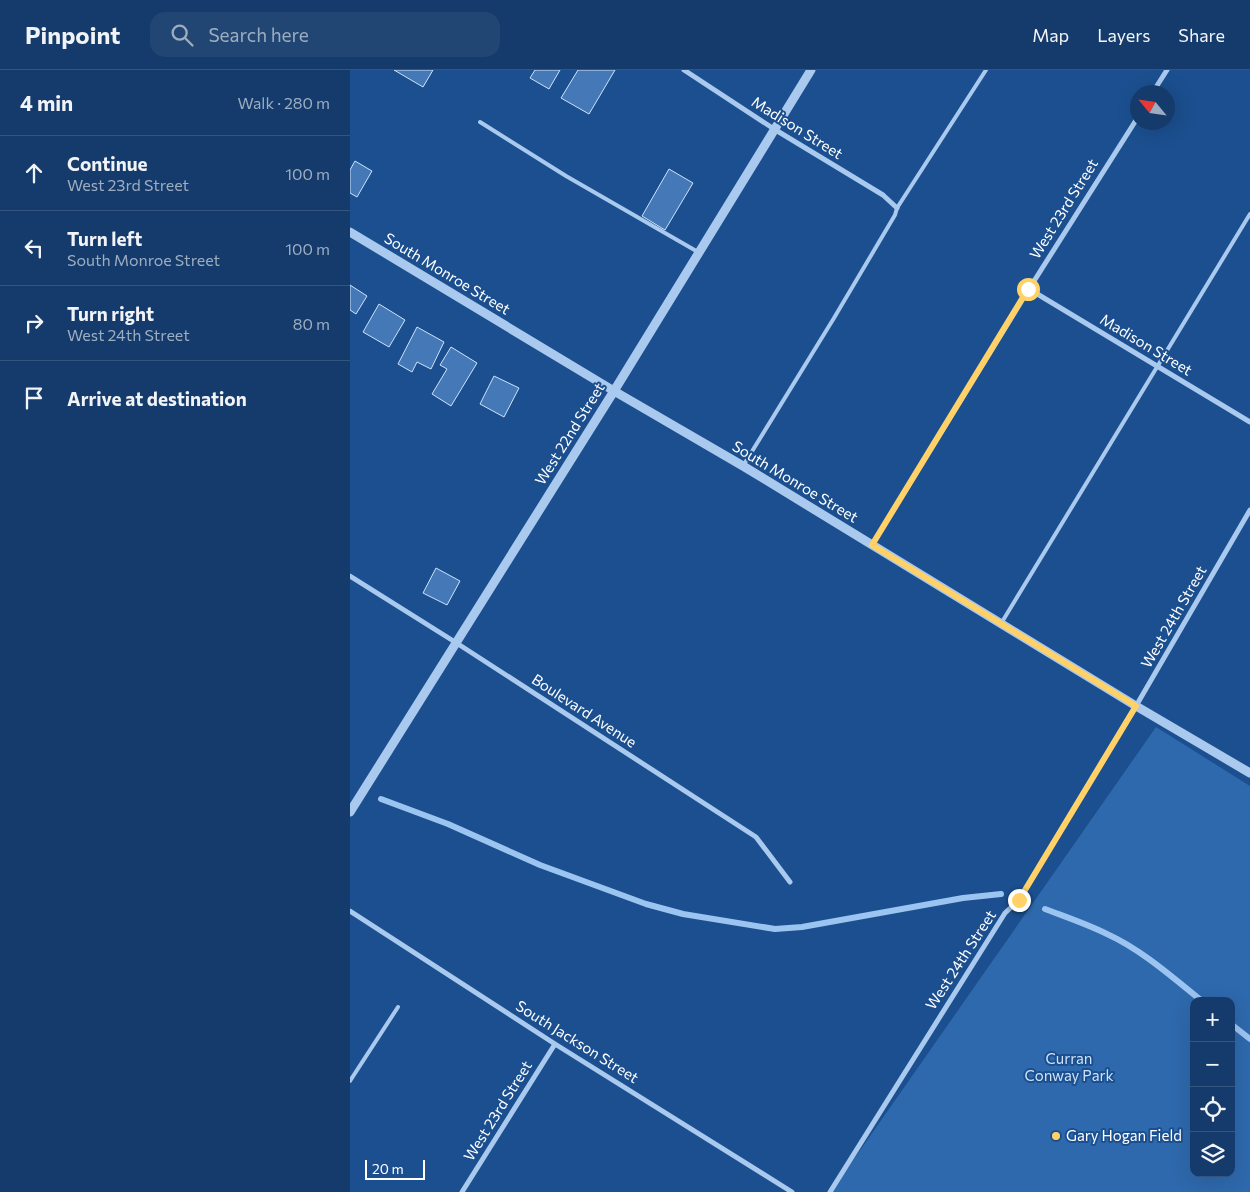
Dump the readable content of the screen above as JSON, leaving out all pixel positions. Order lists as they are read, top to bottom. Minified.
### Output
{"streets":{"street":["Madison Street","West 23rd Street","South Monroe Street","West 22nd Street","West 24th Street","Boulevard Avenue","South Jackson Street"]},"crossings":[["Madison Street","West 23rd Street"],["Madison Street","West 22nd Street"],["West 23rd Street","South Monroe Street"],["West 23rd Street","South Jackson Street"],["South Monroe Street","West 22nd Street"],["South Monroe Street","West 24th Street"],["West 22nd Street","Boulevard Avenue"]],"parks":["Curran Conway Park"],"places":["Gary Hogan Field"],"scale_bar":"20 m","north":"top left","page":{"header":"Pinpoint","search":"Search here","nav":["Map","Layers","Share"],"heading":["4 min","Walk · 280 m"],"list":[["Continue","West 23rd Street","100 m"],["Turn left","South Monroe Street","100 m"],["Turn right","West 24th Street","80 m"],"Arrive at destination"],"map_buttons":["+","−"],"scale":"20 m"}}
